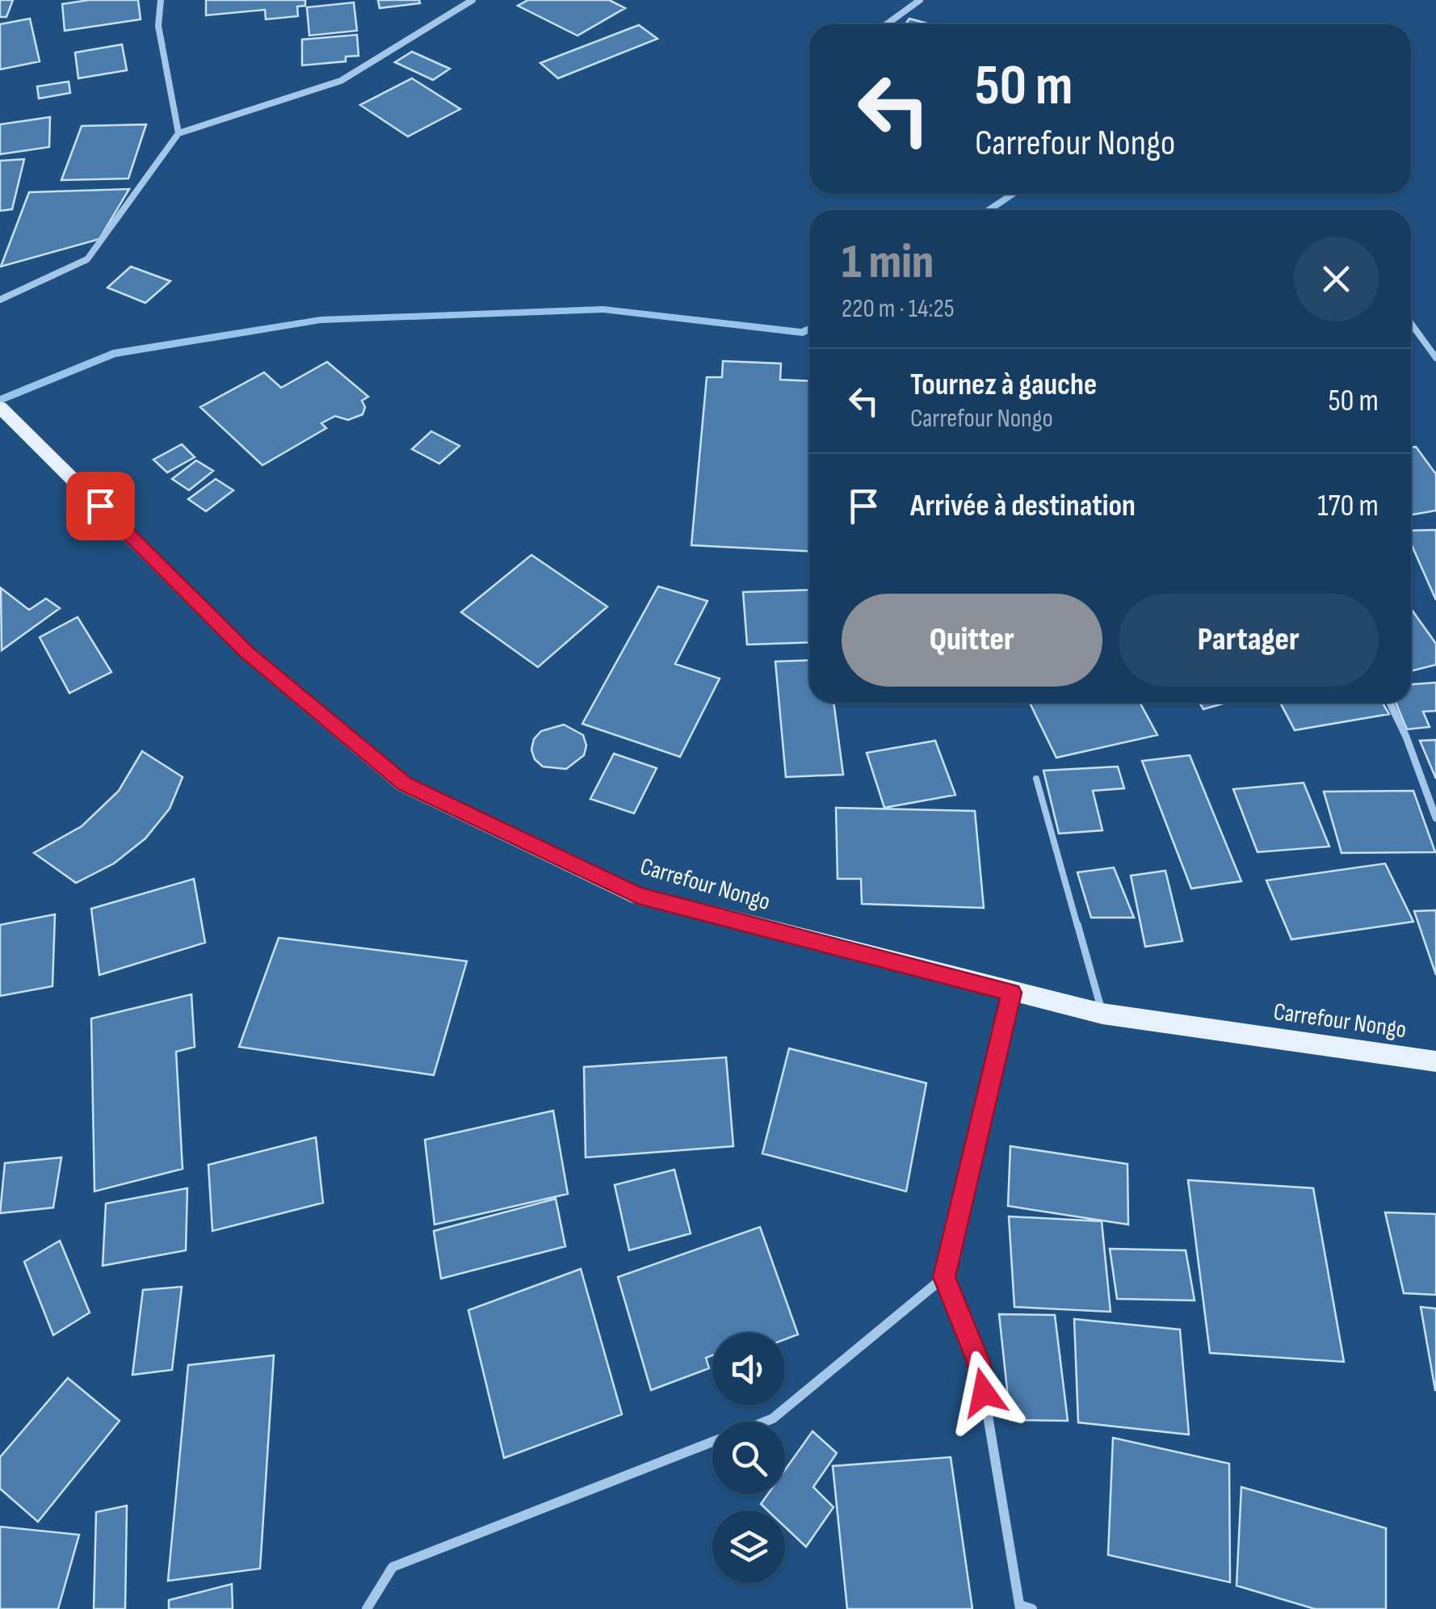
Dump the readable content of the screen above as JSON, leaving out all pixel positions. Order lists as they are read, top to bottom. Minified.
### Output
{"streets":{"main road":["Carrefour Nongo"]},"page":{"turn":["50 m","Carrefour Nongo"],"heading":["1 min","220 m · 14:25"],"list":[{"name":"Tournez à gauche","note":"Carrefour Nongo","value":"50 m"},{"name":"Arrivée à destination","value":"170 m"}],"buttons":["Quitter","Partager"]}}
